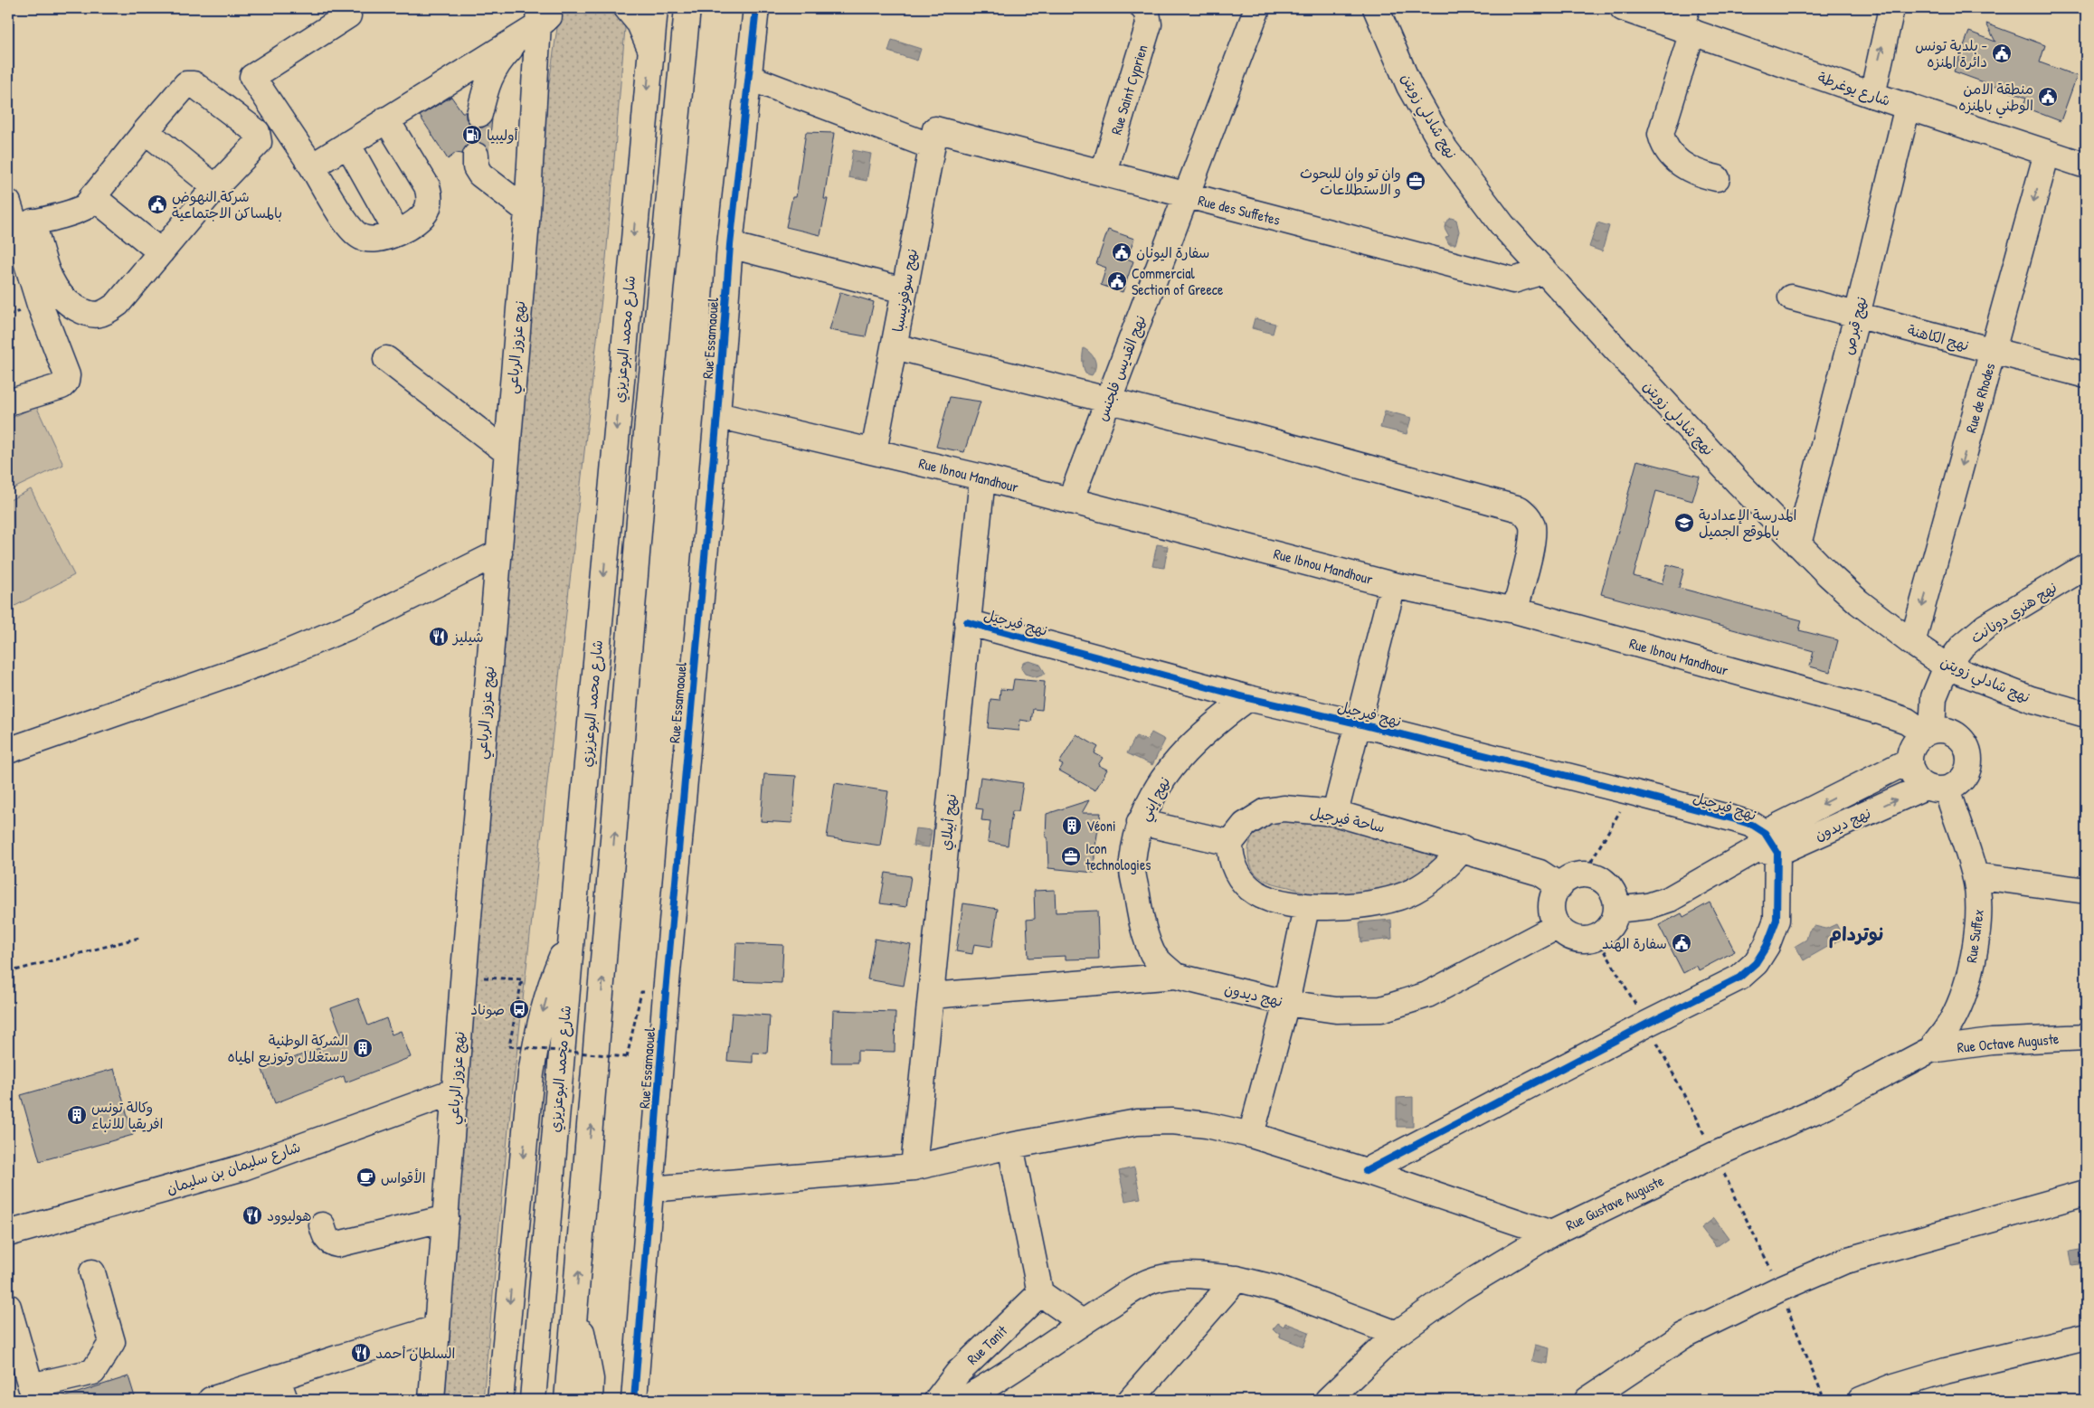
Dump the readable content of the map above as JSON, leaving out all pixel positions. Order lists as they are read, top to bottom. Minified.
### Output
{"streets":{"main road":["شارع يوغرطة","Rue Saint Cyprien","نهج شادلي زويتن","Rue des Suffetes","نهج سوفونيسبا","نهج قبرص","نهج الكاهنة","Rue Essamaouel","شارع محمد البوعزيزي","نهج عزوز الرباعي","نهج القديس فلجنس","Rue de Rhodes","Rue Ibnou Mandhour","نهج هنري دونانت","نهج فيرجيل","نهج إيني","ساحة فيرجيل","نهج أبيلاي","نهج ديدون","Rue Suffex","Rue Octave Auguste","شارع سليمان بن سليمان","Rue Gustave Auguste","Rue Tanit"]},"crossings":[["شارع يوغرطة","نهج قبرص"],["شارع يوغرطة","Rue de Rhodes"],["Rue Saint Cyprien","Rue des Suffetes"],["نهج شادلي زويتن","Rue des Suffetes"],["نهج شادلي زويتن","نهج قبرص"],["نهج شادلي زويتن","Rue de Rhodes"],["نهج شادلي زويتن","نهج هنري دونانت"],["Rue des Suffetes","نهج سوفونيسبا"],["Rue des Suffetes","Rue Essamaouel"],["Rue des Suffetes","نهج القديس فلجنس"],["نهج سوفونيسبا","Rue Ibnou Mandhour"],["نهج قبرص","نهج الكاهنة"],["نهج الكاهنة","Rue de Rhodes"],["Rue Essamaouel","Rue Ibnou Mandhour"],["نهج عزوز الرباعي","شارع سليمان بن سليمان"],["نهج القديس فلجنس","Rue Ibnou Mandhour"],["Rue Ibnou Mandhour","نهج هنري دونانت"],["Rue Ibnou Mandhour","نهج أبيلاي"],["Rue Ibnou Mandhour","نهج ديدون"],["Rue Ibnou Mandhour","Rue Suffex"],["نهج هنري دونانت","نهج ديدون"],["نهج هنري دونانت","Rue Suffex"],["نهج فيرجيل","نهج إيني"],["نهج فيرجيل","نهج أبيلاي"],["نهج فيرجيل","نهج ديدون"],["نهج إيني","نهج ديدون"],["ساحة فيرجيل","نهج ديدون"],["نهج أبيلاي","نهج ديدون"],["نهج ديدون","Rue Suffex"],["Rue Suffex","Rue Octave Auguste"],["Rue Suffex","Rue Gustave Auguste"],["Rue Octave Auguste","Rue Gustave Auguste"]],"one_way":["Rue de Rhodes"],"districts":["نوتردام"],"places":{"public building":["بلدية تونس - دائرة المنزه","منطقة الامن الوطني بالمنزه","شركة النهوض بالمساكن الاجتماعية","سفارة اليونان","Commercial Section of Greece","سفارة الهند"],"fuel station":["أوليبيا"],"office":["وان تو وان للبحوث و الاستطلاعات","Icon technologies"],"school or university":["المدرسة الإعدادية بالموقع الجميل"],"restaurant":["شيليز","هوليوود","السلطان أحمد"],"building":["Véoni","الشركة الوطنية لاستغلال وتوزيع المياه","وكالة تونس افريقيا للانباء"],"bus stop":["صوناد"],"cafe":["الأقواس"]}}
